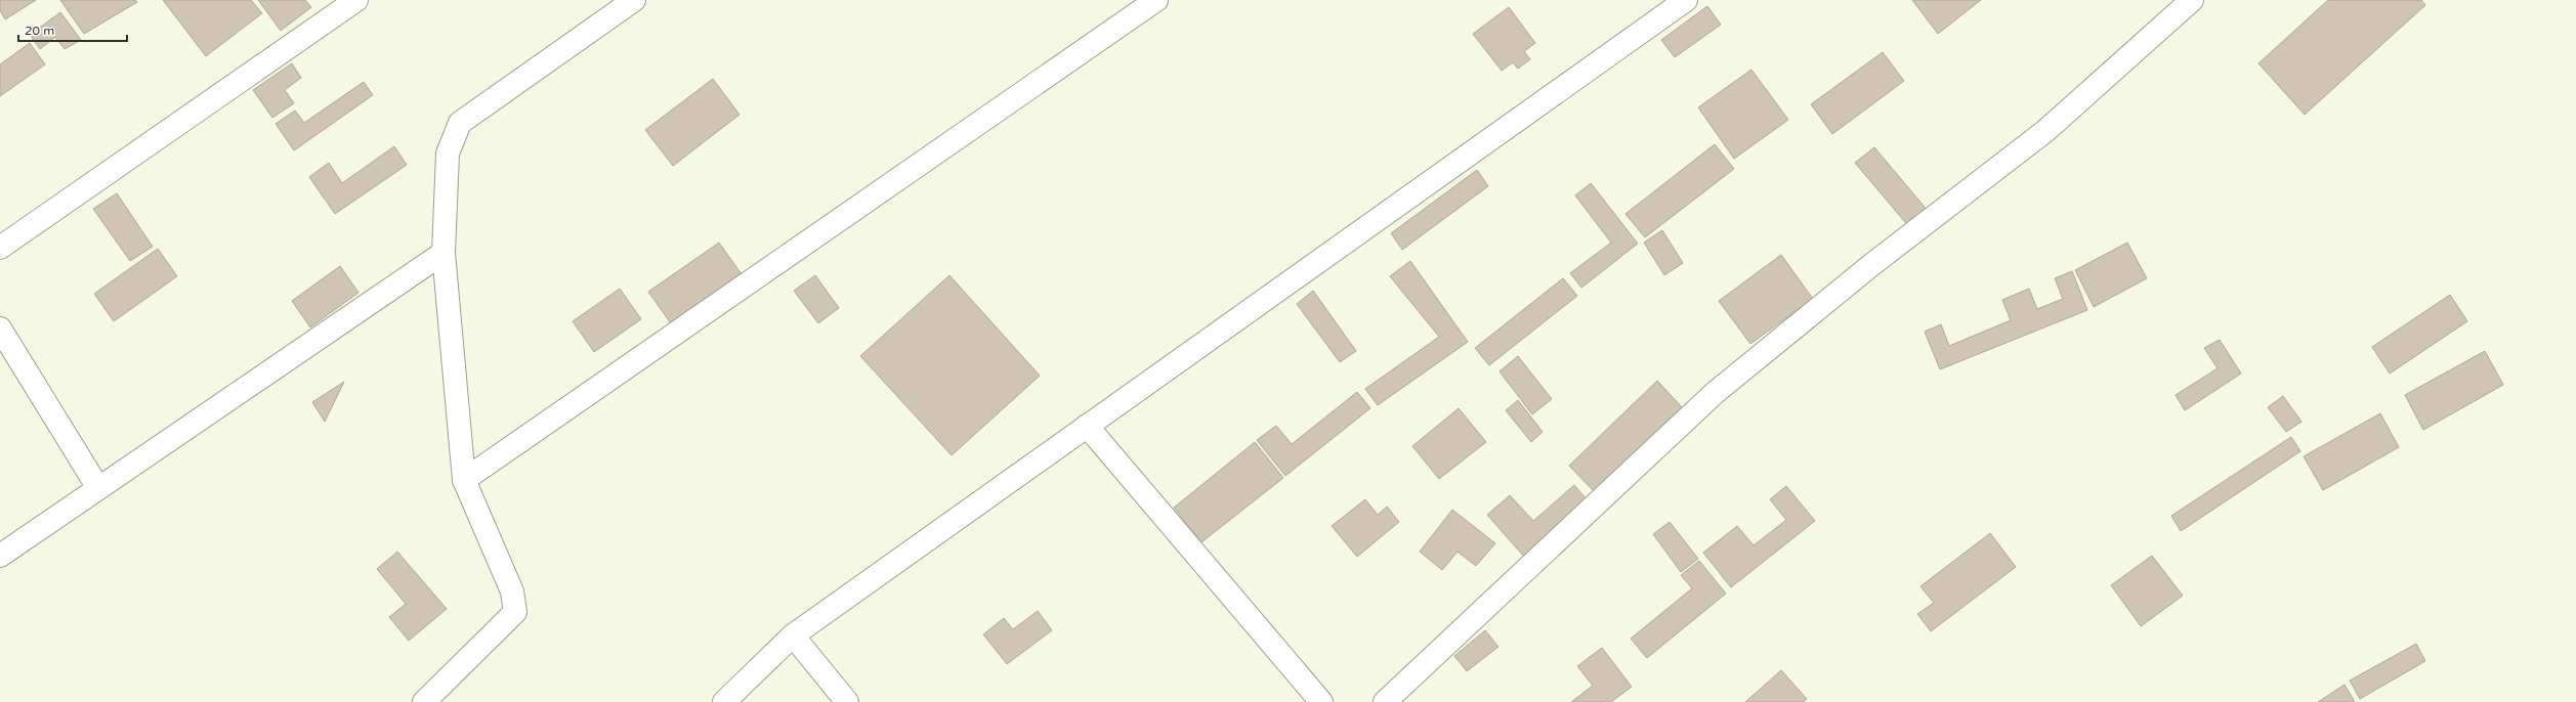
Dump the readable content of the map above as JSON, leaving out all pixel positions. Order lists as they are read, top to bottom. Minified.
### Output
{"scale_bar":"20 m"}
